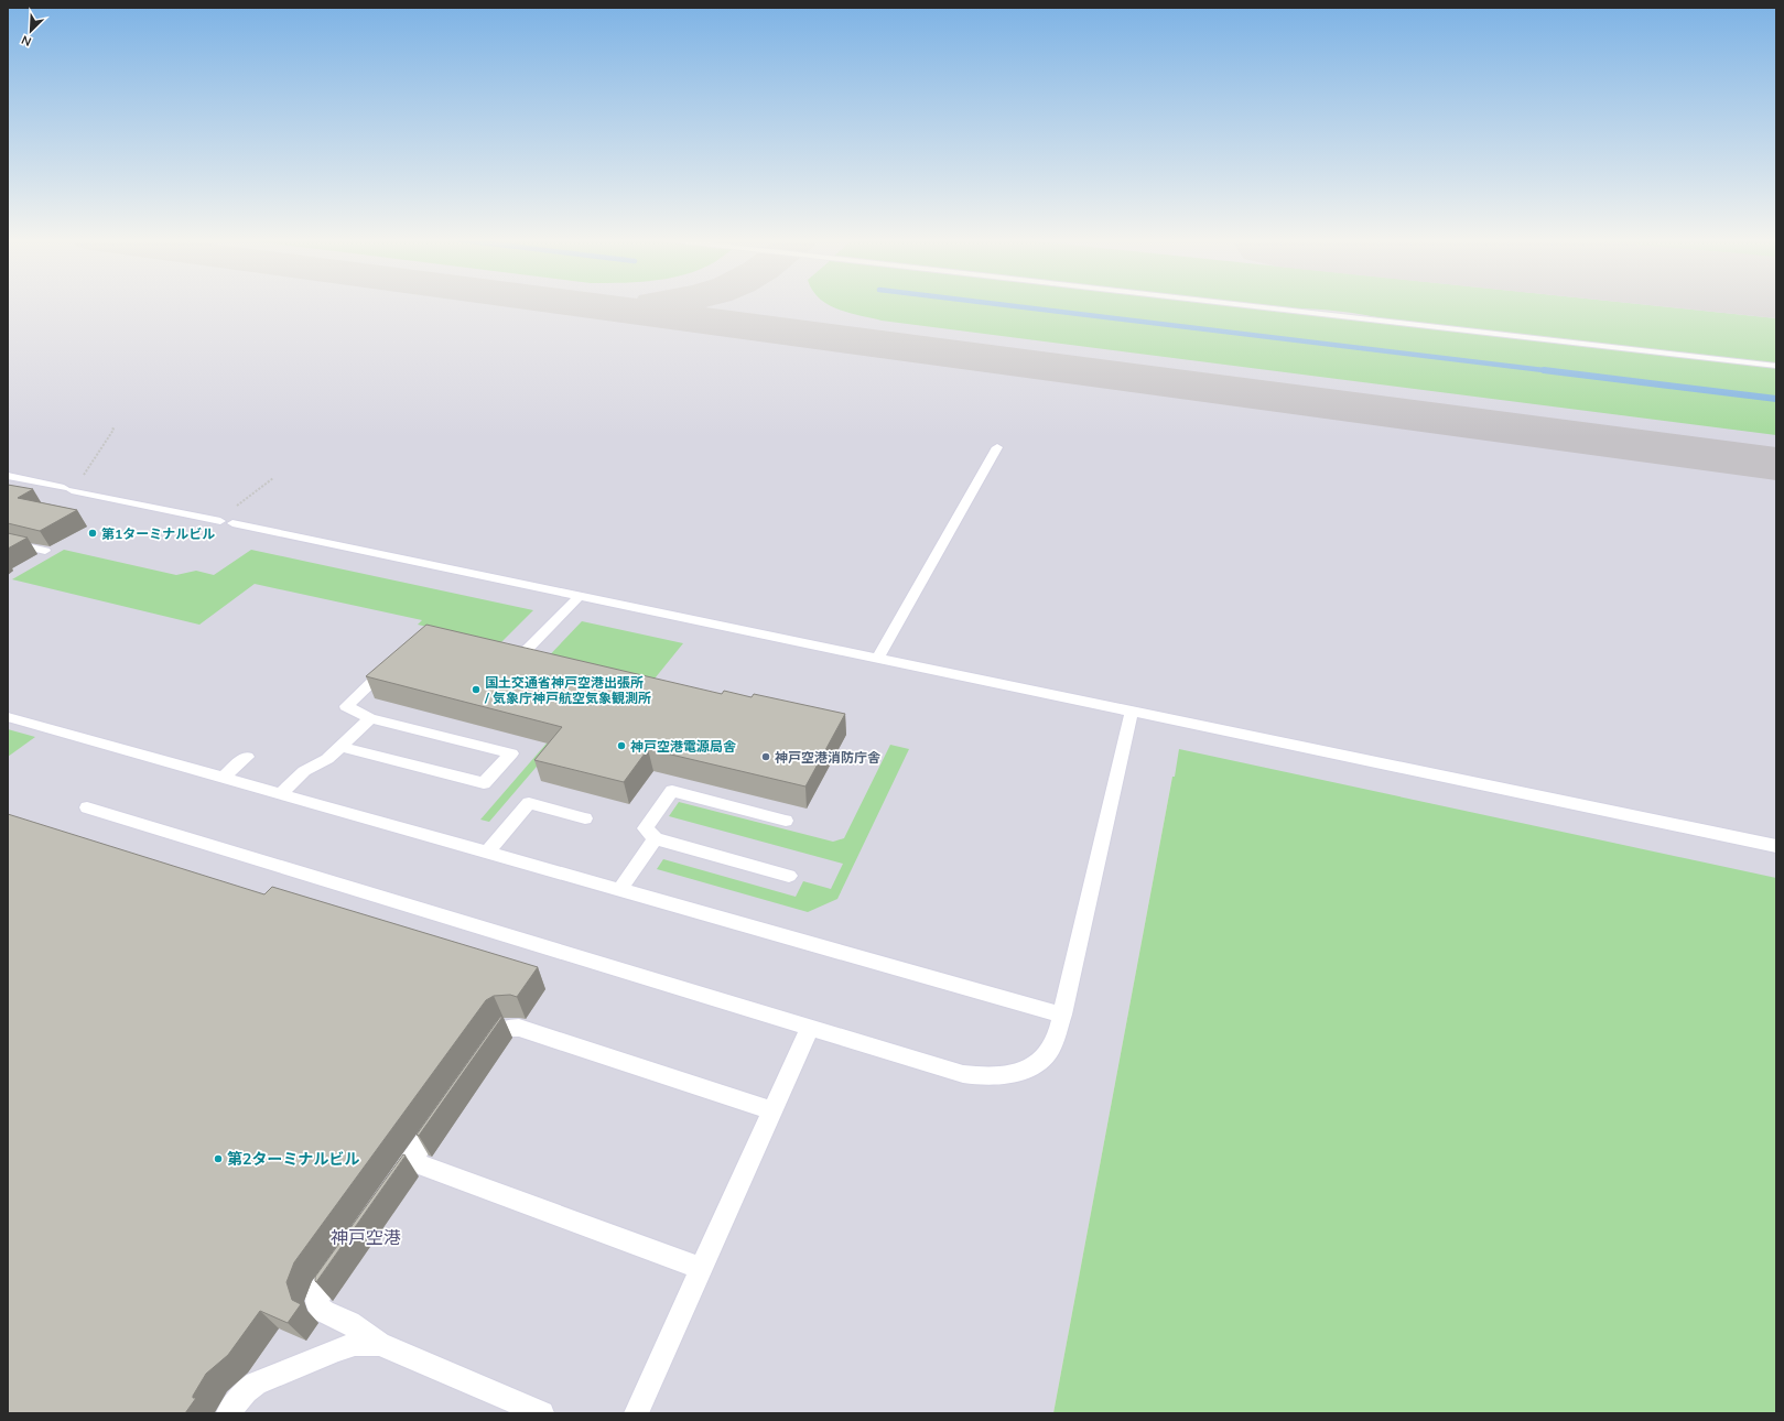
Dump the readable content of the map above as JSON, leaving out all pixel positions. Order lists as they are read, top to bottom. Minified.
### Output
{"districts":["神戸空港"],"places":["第1ターミナルビル","国土交通省神戸空港出張所 / 気象庁神戸航空気象観測所","神戸空港電源局舎","神戸空港消防庁舎","第2ターミナルビル"],"north":"bottom left"}
